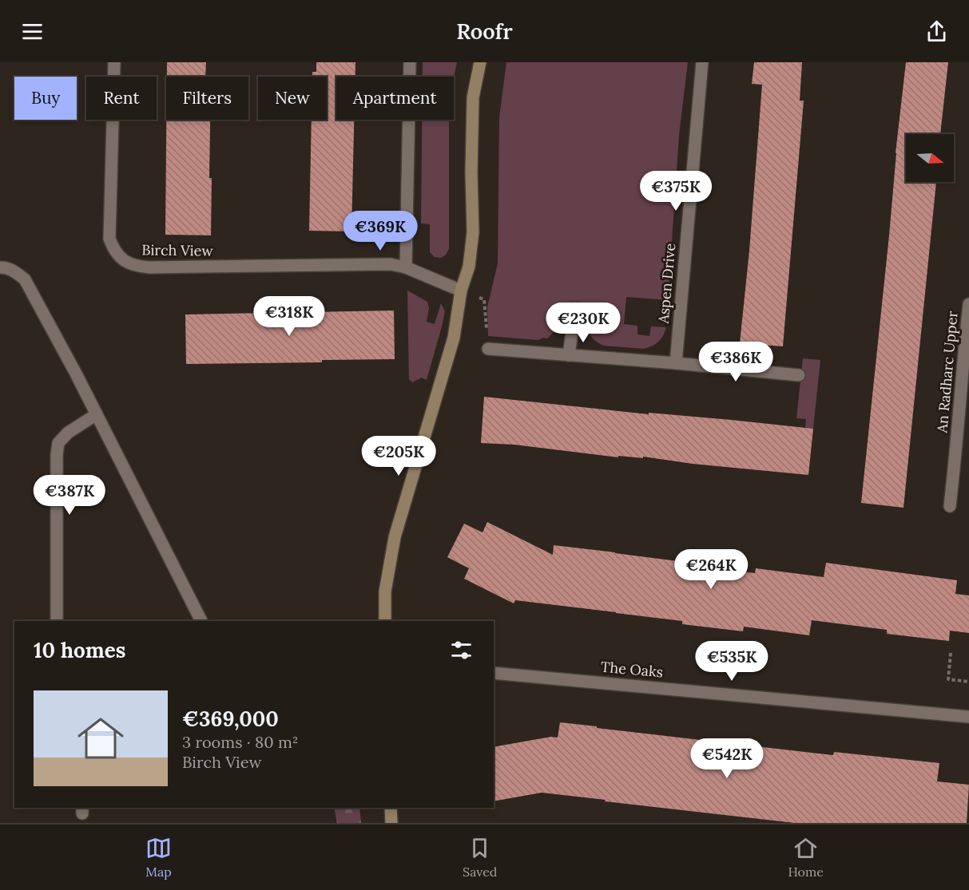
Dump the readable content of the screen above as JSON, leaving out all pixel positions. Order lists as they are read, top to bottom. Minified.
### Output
{"streets":{"street":["Birch View","Aspen Drive","An Radharc Upper","The Oaks"]},"north":"right","page":{"header":"Roofr","chip":["Buy","Rent","Filters","New","Apartment"],"price":["€375K","€369K","€318K","€230K","€386K","€205K","€387K","€264K","€535K","€542K"],"heading":"10 homes","list":[{"name":"€369,000","note":"3 rooms · 80 m² · Birch View"}],"tabs":["Map","Saved","Home"]}}
